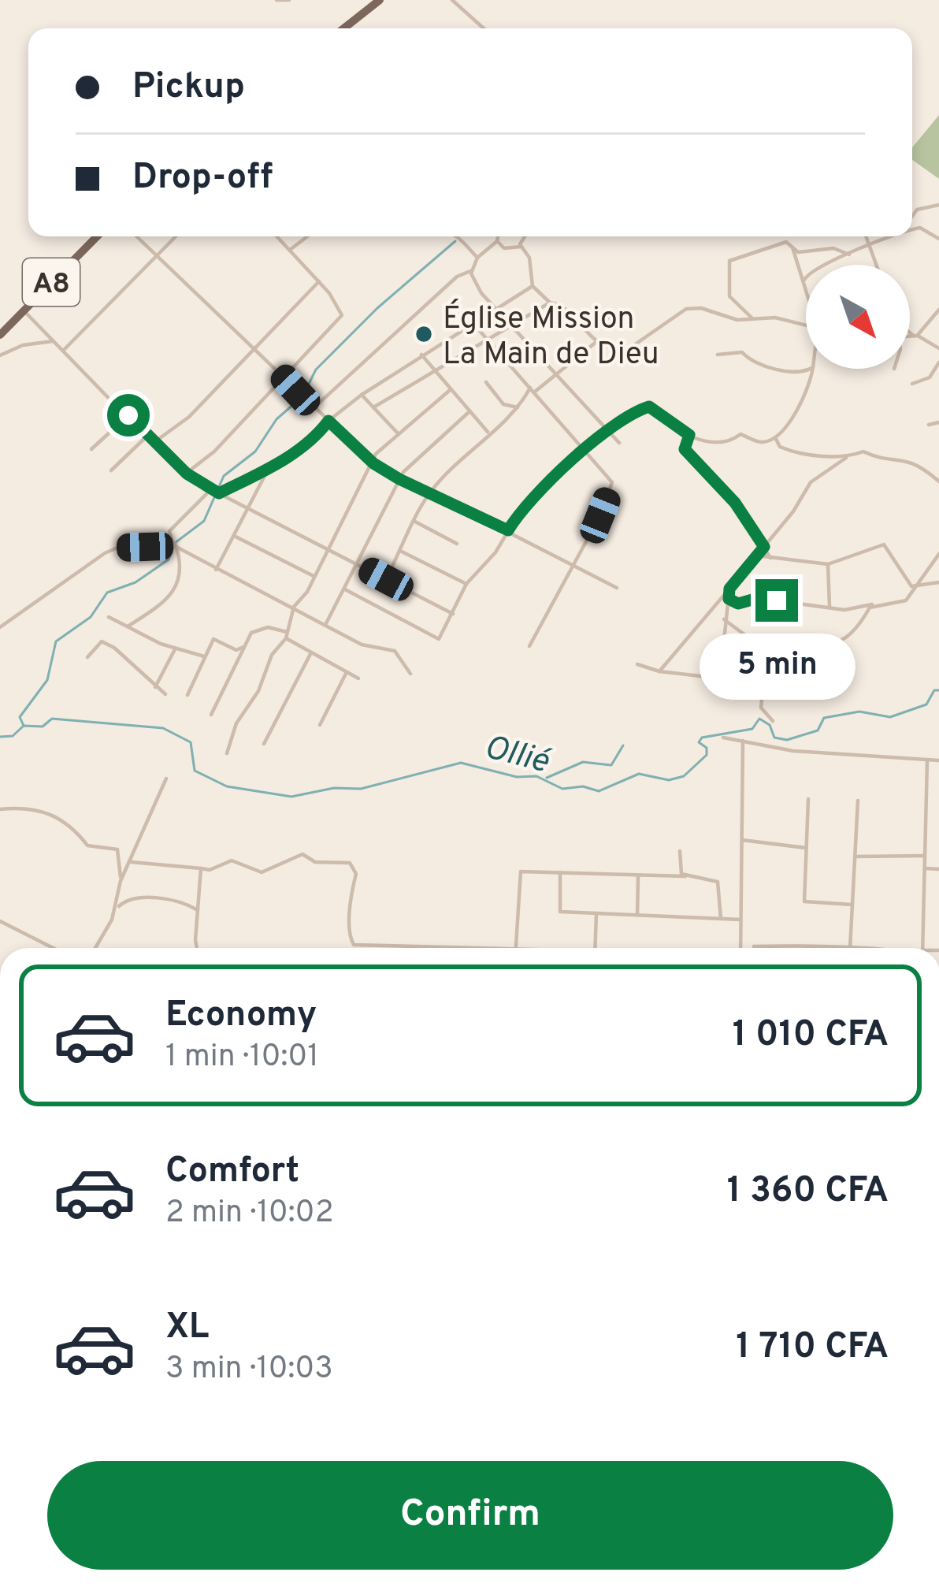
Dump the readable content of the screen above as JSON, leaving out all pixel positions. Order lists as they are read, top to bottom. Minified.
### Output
{"streets":{"main road":["A8"]},"water":["Ollié"],"places":["Église Mission La Main de Dieu"],"north":"bottom right","page":{"banner":["Pickup","Drop-off"],"bubble":"5 min","list":[{"name":"Economy","note":"1 min · 10:01","value":"1 010 CFA"},{"name":"Comfort","note":"2 min · 10:02","value":"1 360 CFA"},{"name":"XL","note":"3 min · 10:03","value":"1 710 CFA"}],"buttons":"Confirm"}}
